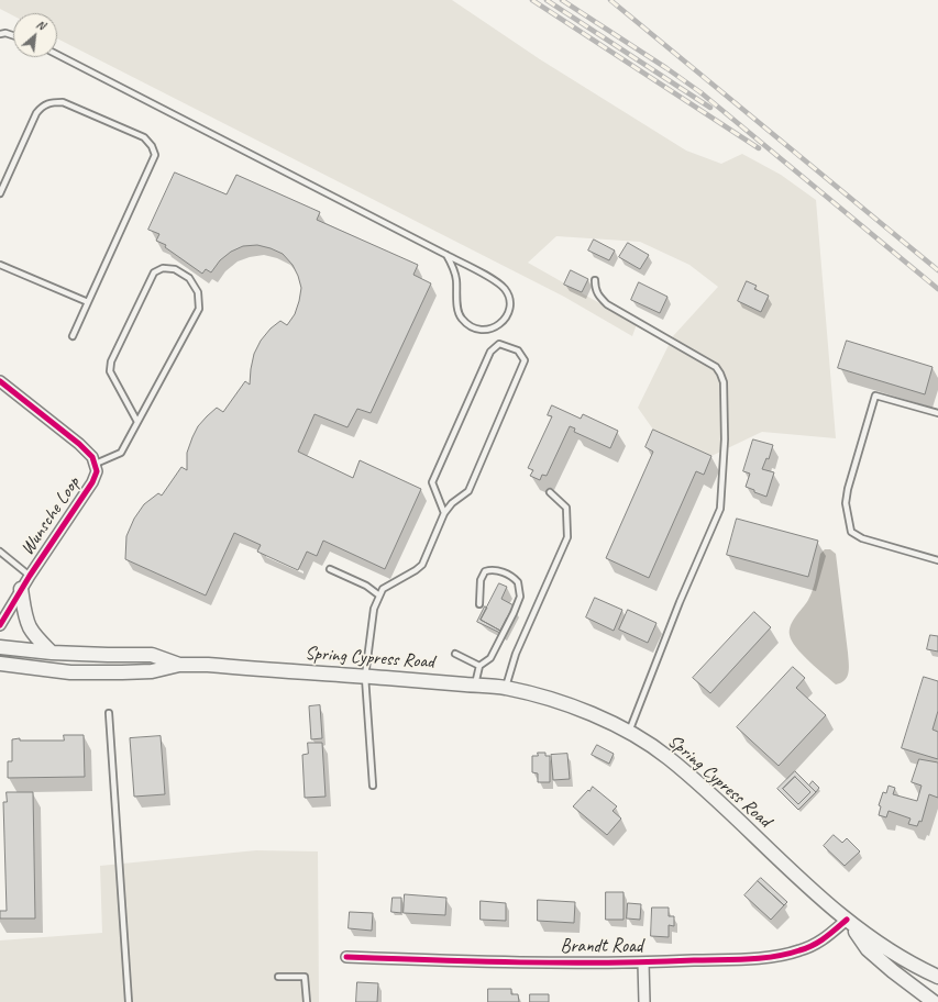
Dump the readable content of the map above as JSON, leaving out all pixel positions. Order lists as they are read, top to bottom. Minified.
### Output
{"streets":{"main road":["Spring Cypress Road"],"street":["Wunsche Loop","Brandt Road"]},"crossings":[["Spring Cypress Road","Brandt Road"]],"north":"top right"}
